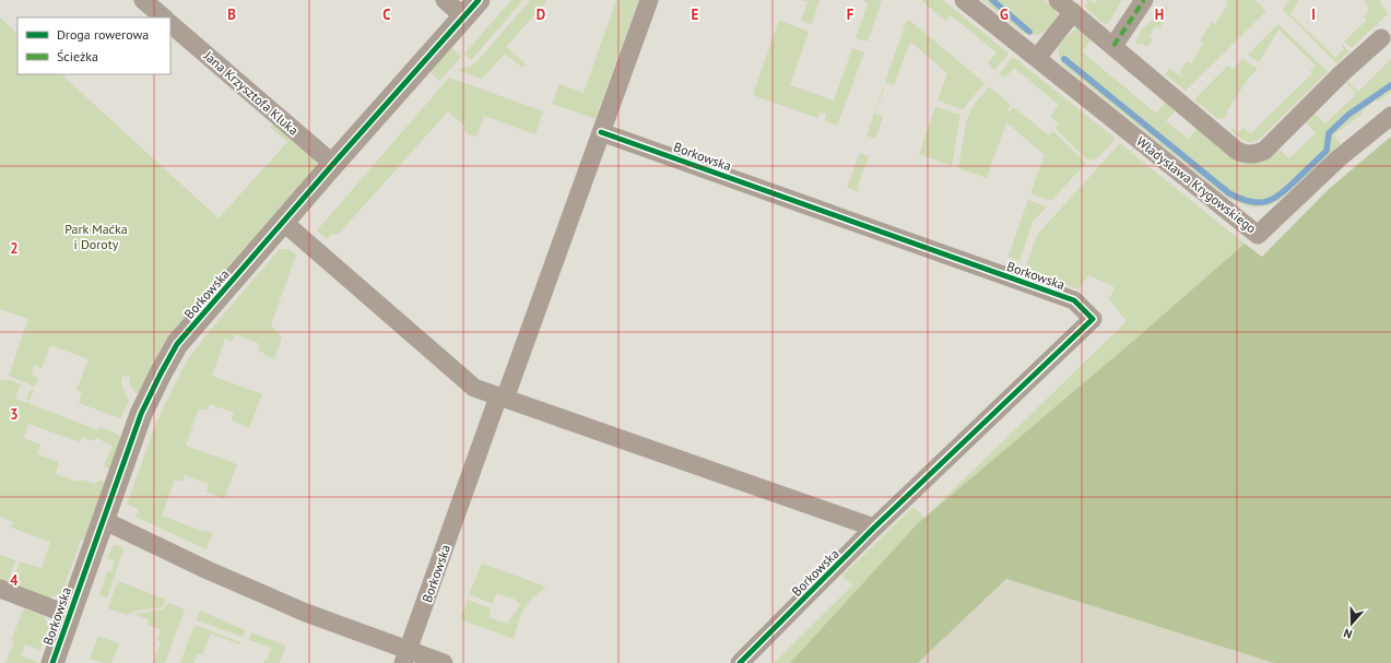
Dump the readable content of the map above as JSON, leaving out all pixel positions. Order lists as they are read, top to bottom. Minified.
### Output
{"streets":{"street":["Jana Krzysztofa Kluka","Borkowska","Władysława Krygowskiego"]},"crossings":[["Jana Krzysztofa Kluka","Borkowska"]],"parks":["Park Maćka i Doroty"],"legend":["Droga rowerowa","Ścieżka"],"north":"bottom","grid":{"columns":["B","C","D","E","F","G","H","I"],"rows":["2","3","4"]}}
